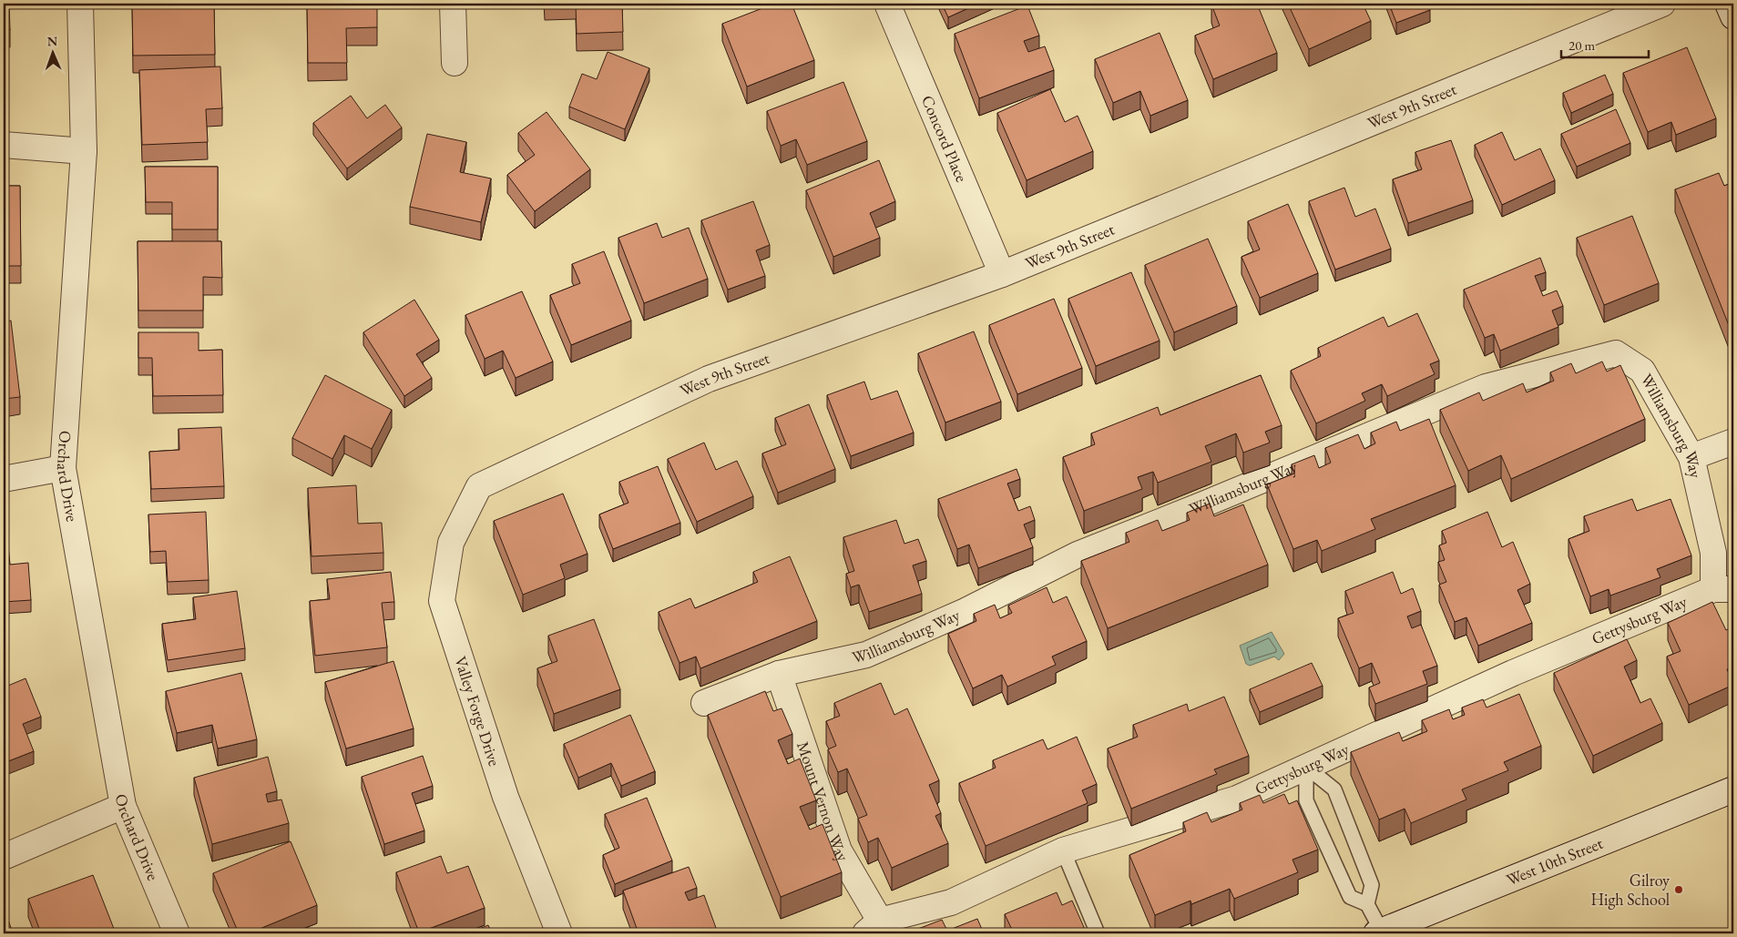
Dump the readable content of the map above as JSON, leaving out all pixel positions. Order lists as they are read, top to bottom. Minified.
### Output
{"streets":{"street":["West 9th Street","Concord Place","Williamsburg Way","Orchard Drive","Gettysburg Way","Valley Forge Drive","Mount Vernon Way","West 10th Street"]},"crossings":[["West 9th Street","Concord Place"],["West 9th Street","Valley Forge Drive"],["Williamsburg Way","Gettysburg Way"],["Williamsburg Way","Mount Vernon Way"],["Gettysburg Way","Mount Vernon Way"]],"places":["Gilroy High School"],"scale_bar":"20 m","north":"top"}
